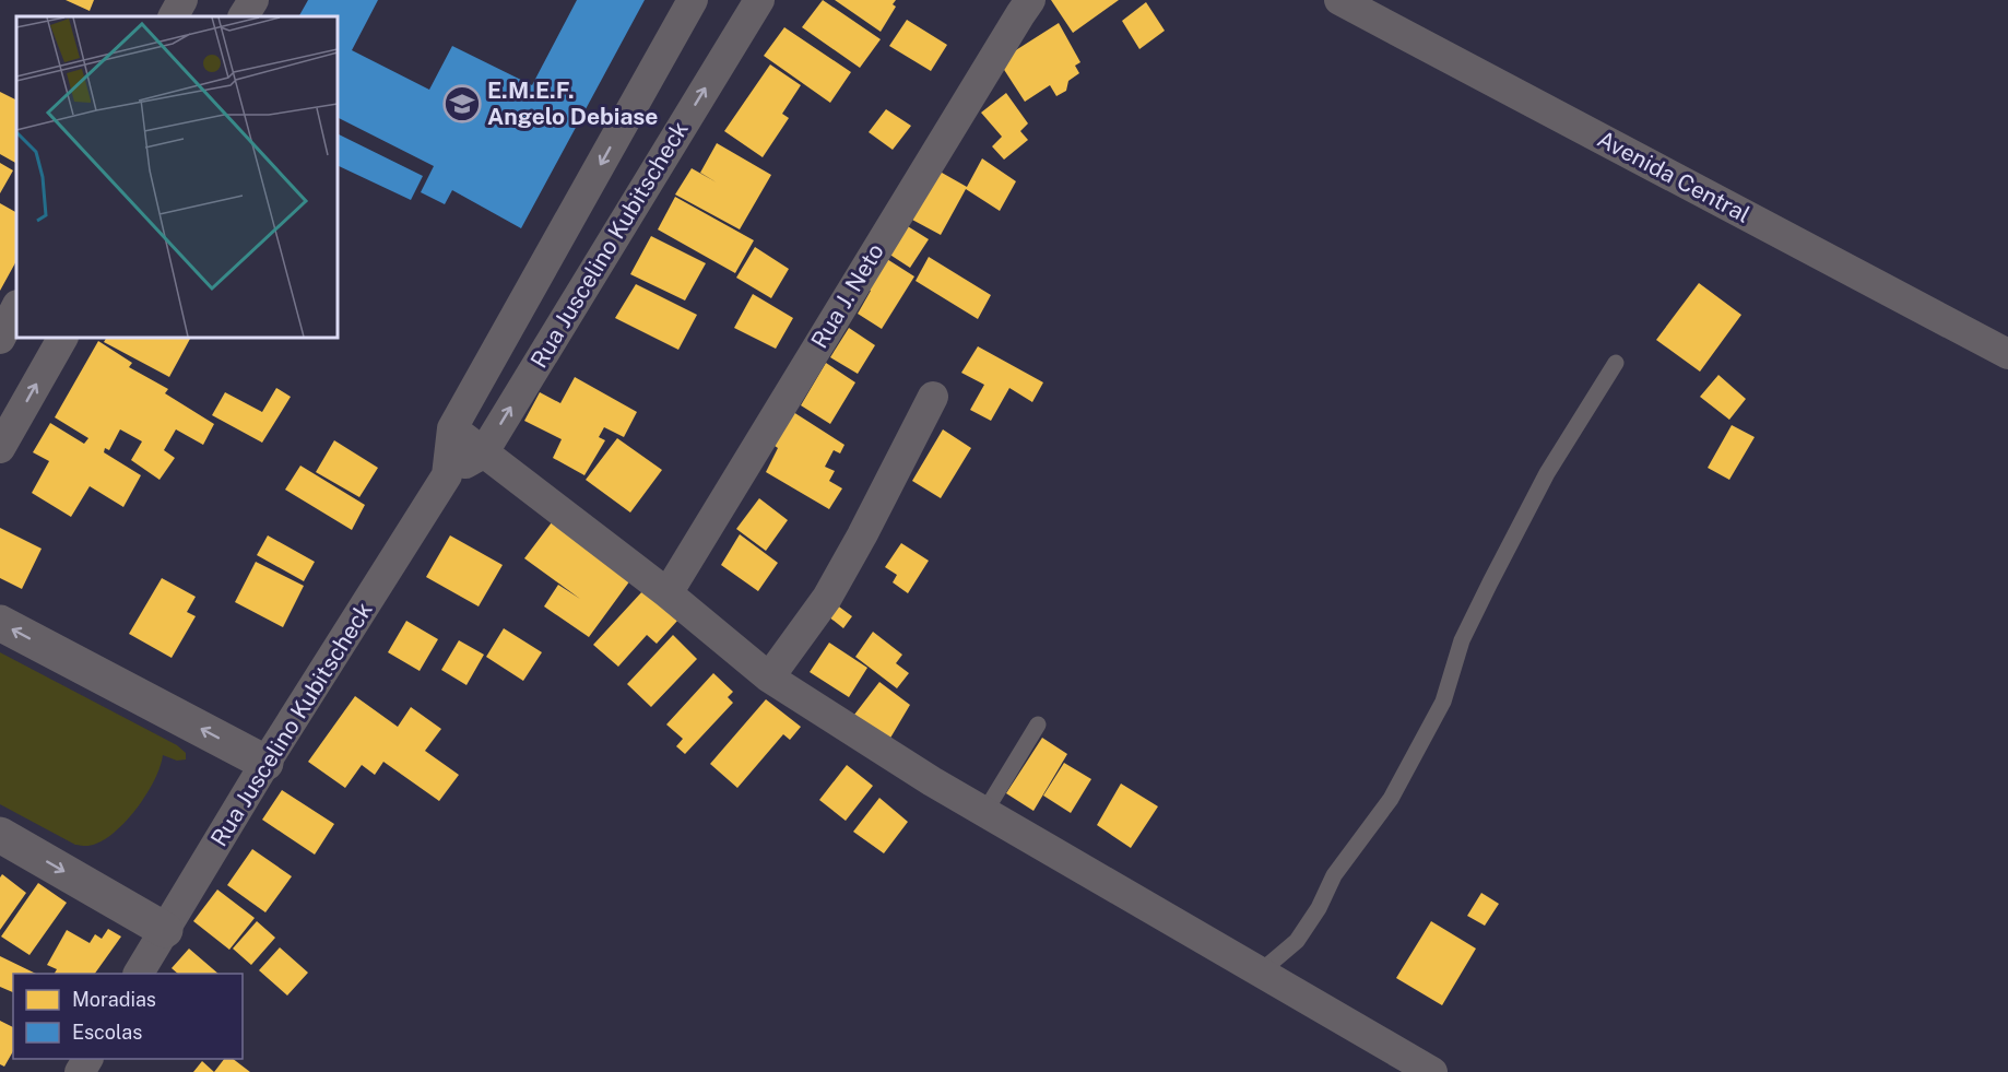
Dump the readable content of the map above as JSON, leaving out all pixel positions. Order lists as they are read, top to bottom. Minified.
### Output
{"streets":{"street":["Avenida Central","Rua Juscelino Kubitscheck","Rua J. Neto"]},"places":{"school or university":["E.M.E.F. Angelo Debiase"]},"legend":["Moradias","Escolas"]}
